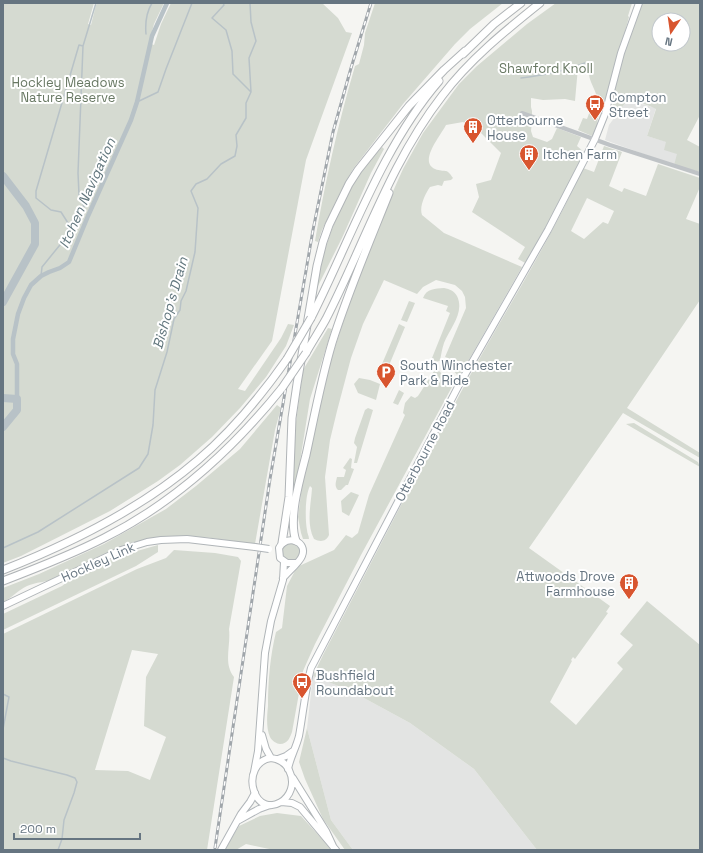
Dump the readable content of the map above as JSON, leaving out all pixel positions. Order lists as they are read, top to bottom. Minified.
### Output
{"streets":{"main road":["Otterbourne Road","Hockley Link"]},"water":["Itchen Navigation","Bishop's Drain"],"parks":["Shawford Knoll","Hockley Meadows Nature Reserve"],"places":{"bus stop":["Compton Street","Bushfield Roundabout"],"building":["Otterbourne House","Itchen Farm","Attwoods Drove Farmhouse"],"parking":["South Winchester Park & Ride"]},"scale_bar":"200 m","north":"bottom"}
